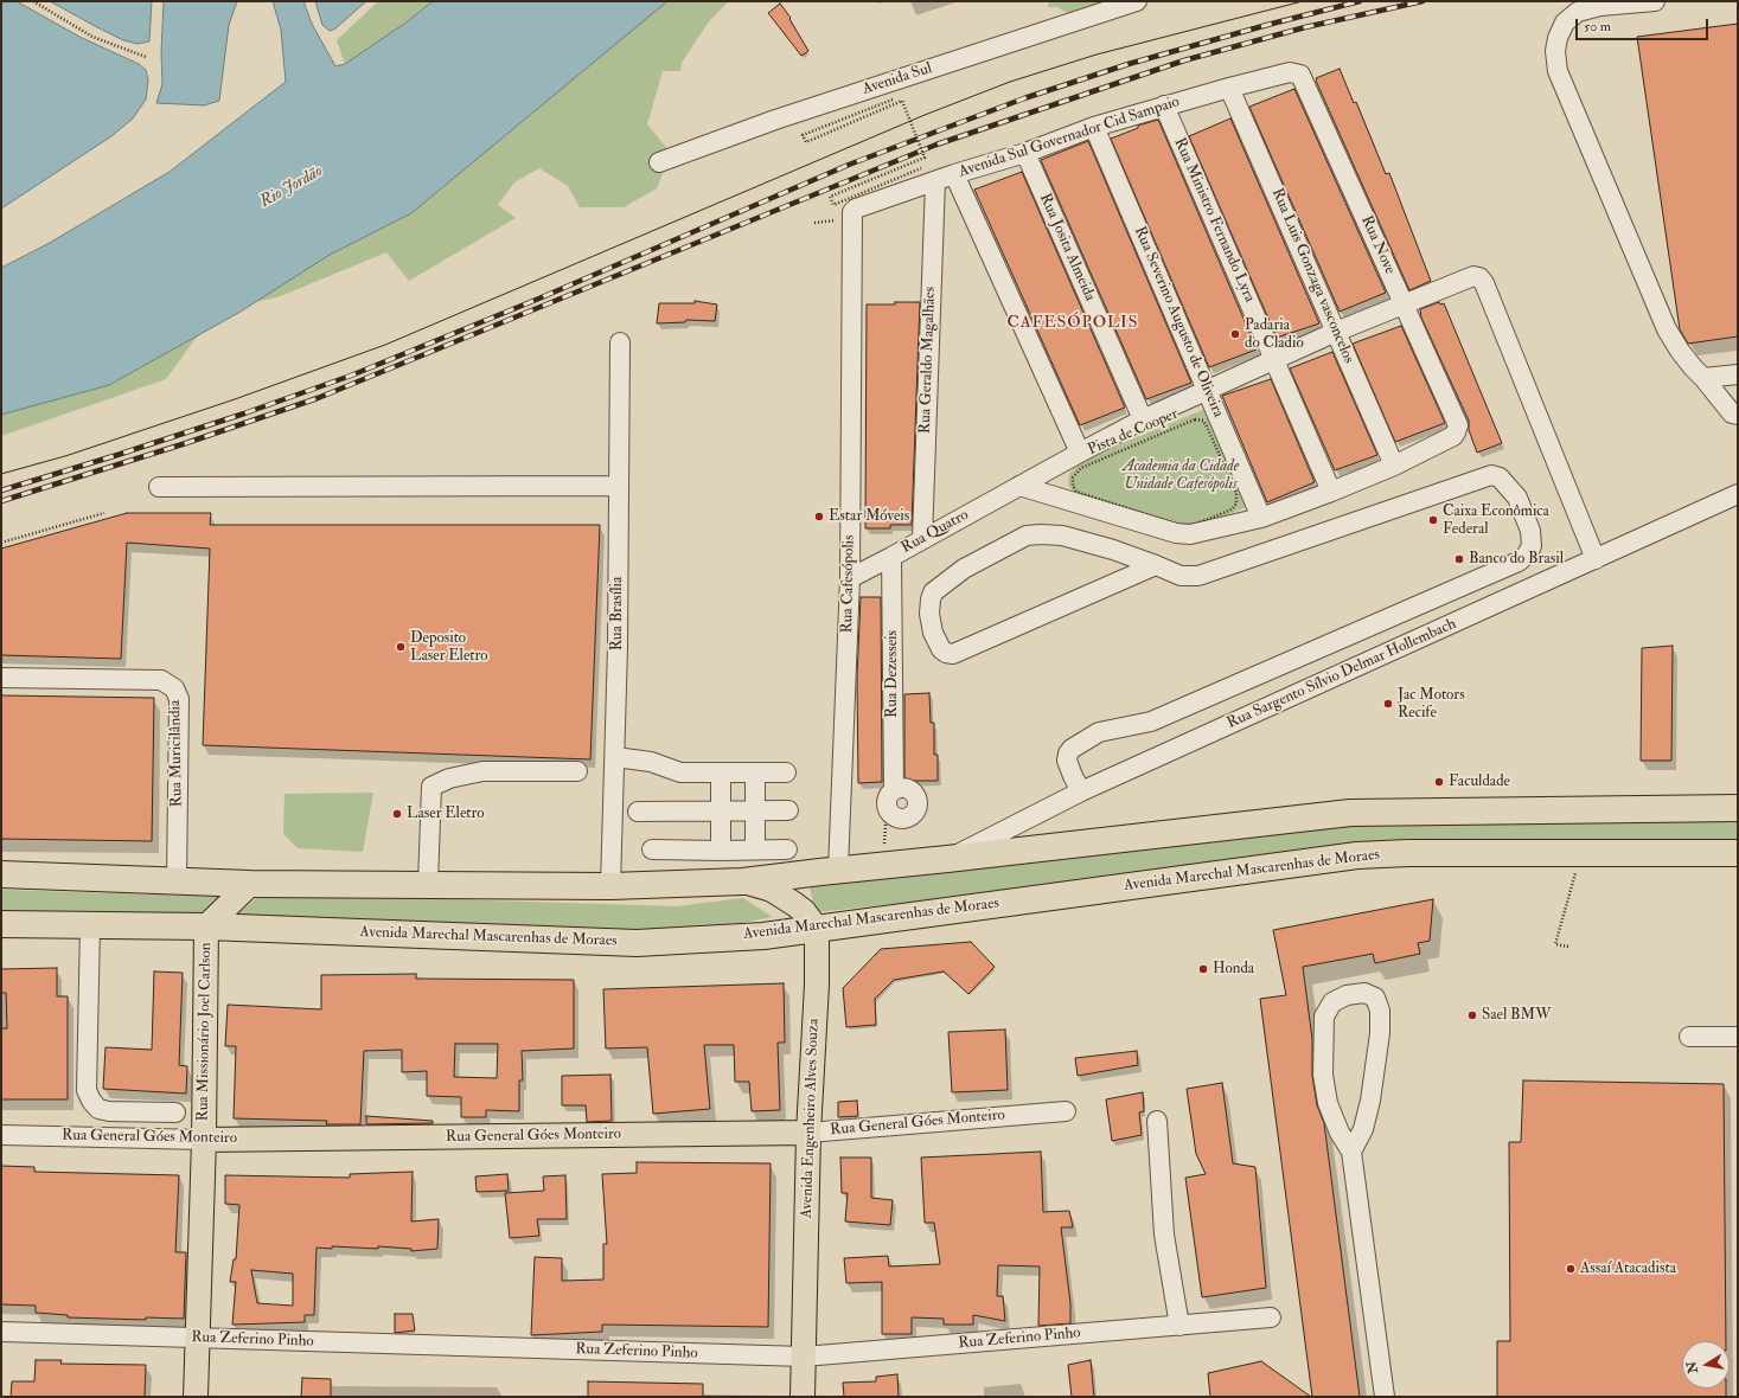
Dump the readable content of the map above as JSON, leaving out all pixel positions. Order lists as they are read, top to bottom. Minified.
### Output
{"streets":{"highway":["Avenida Marechal Mascarenhas de Moraes"],"main road":["Rua Missionário Joel Carlson","Avenida Engenheiro Alves Souza","Rua General Góes Monteiro"],"street":["Avenida Sul","Avenida Sul Governador Cid Sampaio","Rua Ministro Fernando Lyra","Rua Nove","Rua Josita Almeida","Rua Luis Gonzaga vasconcelos","Rua Severino Augusto de Oliveira","Rua Geraldo Magalhães","Rua Quatro","Rua Cafesópolis","Rua Brasília","Rua Dezesseis","Rua Sargento Sílvio Delmar Hollembach","Rua Muricilândia","Rua Zeferino Pinho"],"path":["Pista de Cooper"]},"crossings":[["Avenida Sul Governador Cid Sampaio","Rua Ministro Fernando Lyra"],["Avenida Sul Governador Cid Sampaio","Rua Nove"],["Avenida Sul Governador Cid Sampaio","Rua Josita Almeida"],["Avenida Sul Governador Cid Sampaio","Rua Luis Gonzaga vasconcelos"],["Avenida Sul Governador Cid Sampaio","Rua Severino Augusto de Oliveira"],["Avenida Sul Governador Cid Sampaio","Rua Geraldo Magalhães"],["Avenida Sul Governador Cid Sampaio","Rua Cafesópolis"],["Rua Ministro Fernando Lyra","Rua Quatro"],["Rua Nove","Rua Luis Gonzaga vasconcelos"],["Rua Nove","Rua Quatro"],["Rua Josita Almeida","Rua Quatro"],["Rua Luis Gonzaga vasconcelos","Rua Quatro"],["Rua Severino Augusto de Oliveira","Rua Quatro"],["Rua Geraldo Magalhães","Rua Quatro"],["Rua Quatro","Rua Cafesópolis"],["Rua Quatro","Rua Dezesseis"],["Rua Quatro","Rua Sargento Sílvio Delmar Hollembach"],["Avenida Marechal Mascarenhas de Moraes","Rua Missionário Joel Carlson"],["Avenida Marechal Mascarenhas de Moraes","Avenida Engenheiro Alves Souza"],["Rua Missionário Joel Carlson","Rua General Góes Monteiro"],["Rua Missionário Joel Carlson","Rua Zeferino Pinho"],["Avenida Engenheiro Alves Souza","Rua General Góes Monteiro"],["Avenida Engenheiro Alves Souza","Rua Zeferino Pinho"]],"districts":["CAFESÓPOLIS"],"water":["Rio Jordão"],"parks":["Academia da Cidade Unidade Cafesópolis"],"places":["Padaria do Cladio","Estar Móveis","Caixa Econômica Federal","Banco do Brasil","Deposito Laser Eletro","Jac Motors Recife","Faculdade","Laser Eletro","Honda","Sael BMW","Assaí Atacadista"],"scale_bar":"50 m","north":"left"}
